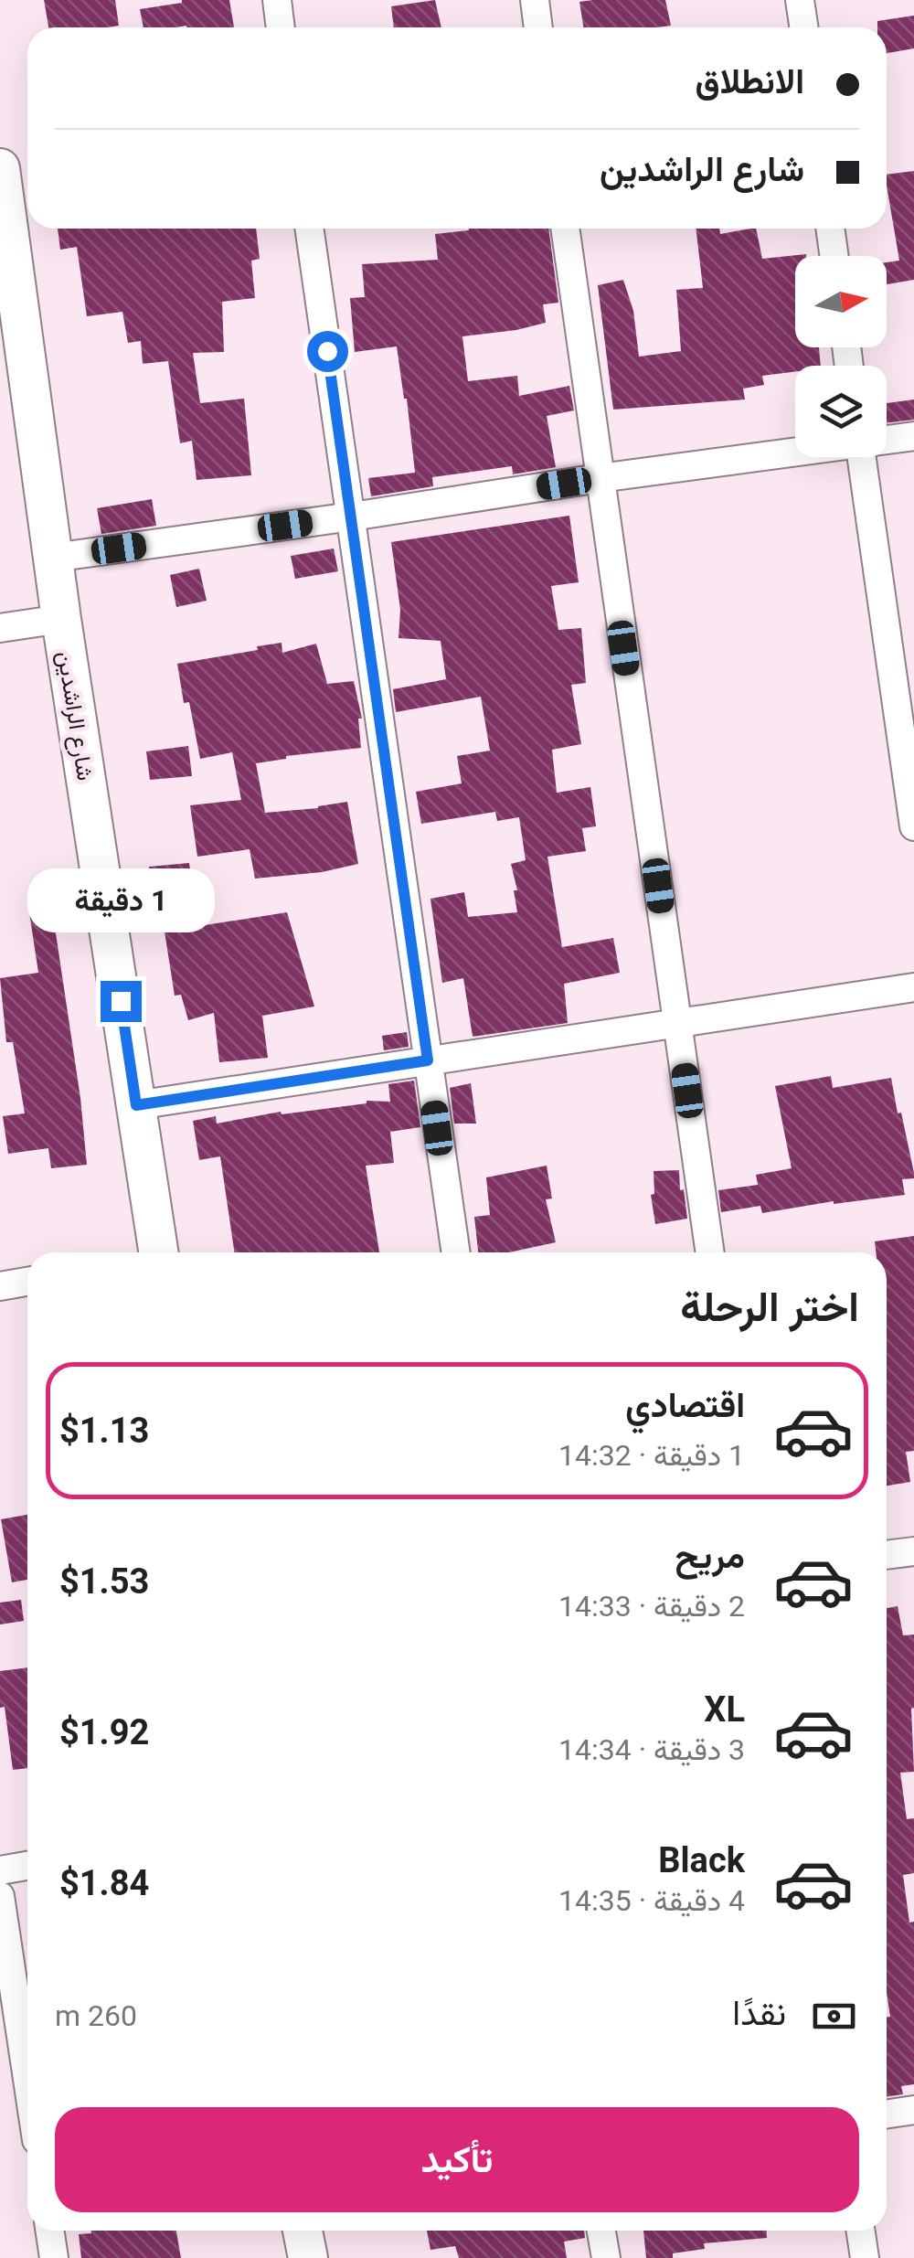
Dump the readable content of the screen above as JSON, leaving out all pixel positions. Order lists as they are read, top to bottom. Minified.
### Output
{"streets":{"street":["شارع الراشدين"]},"north":"right","page":{"banner":["الانطلاق","شارع الراشدين"],"bubble":"1 دقيقة","heading":"اختر الرحلة","list":[{"name":"اقتصادي","note":"1 دقيقة · 14:32","value":"$1.13"},{"name":"مريح","note":"2 دقيقة · 14:33","value":"$1.53"},{"name":"XL","note":"3 دقيقة · 14:34","value":"$1.92"},{"name":"Black","note":"4 دقيقة · 14:35","value":"$1.84"}],"pay":["نقدًا","260 m"],"buttons":"تأكيد"}}
